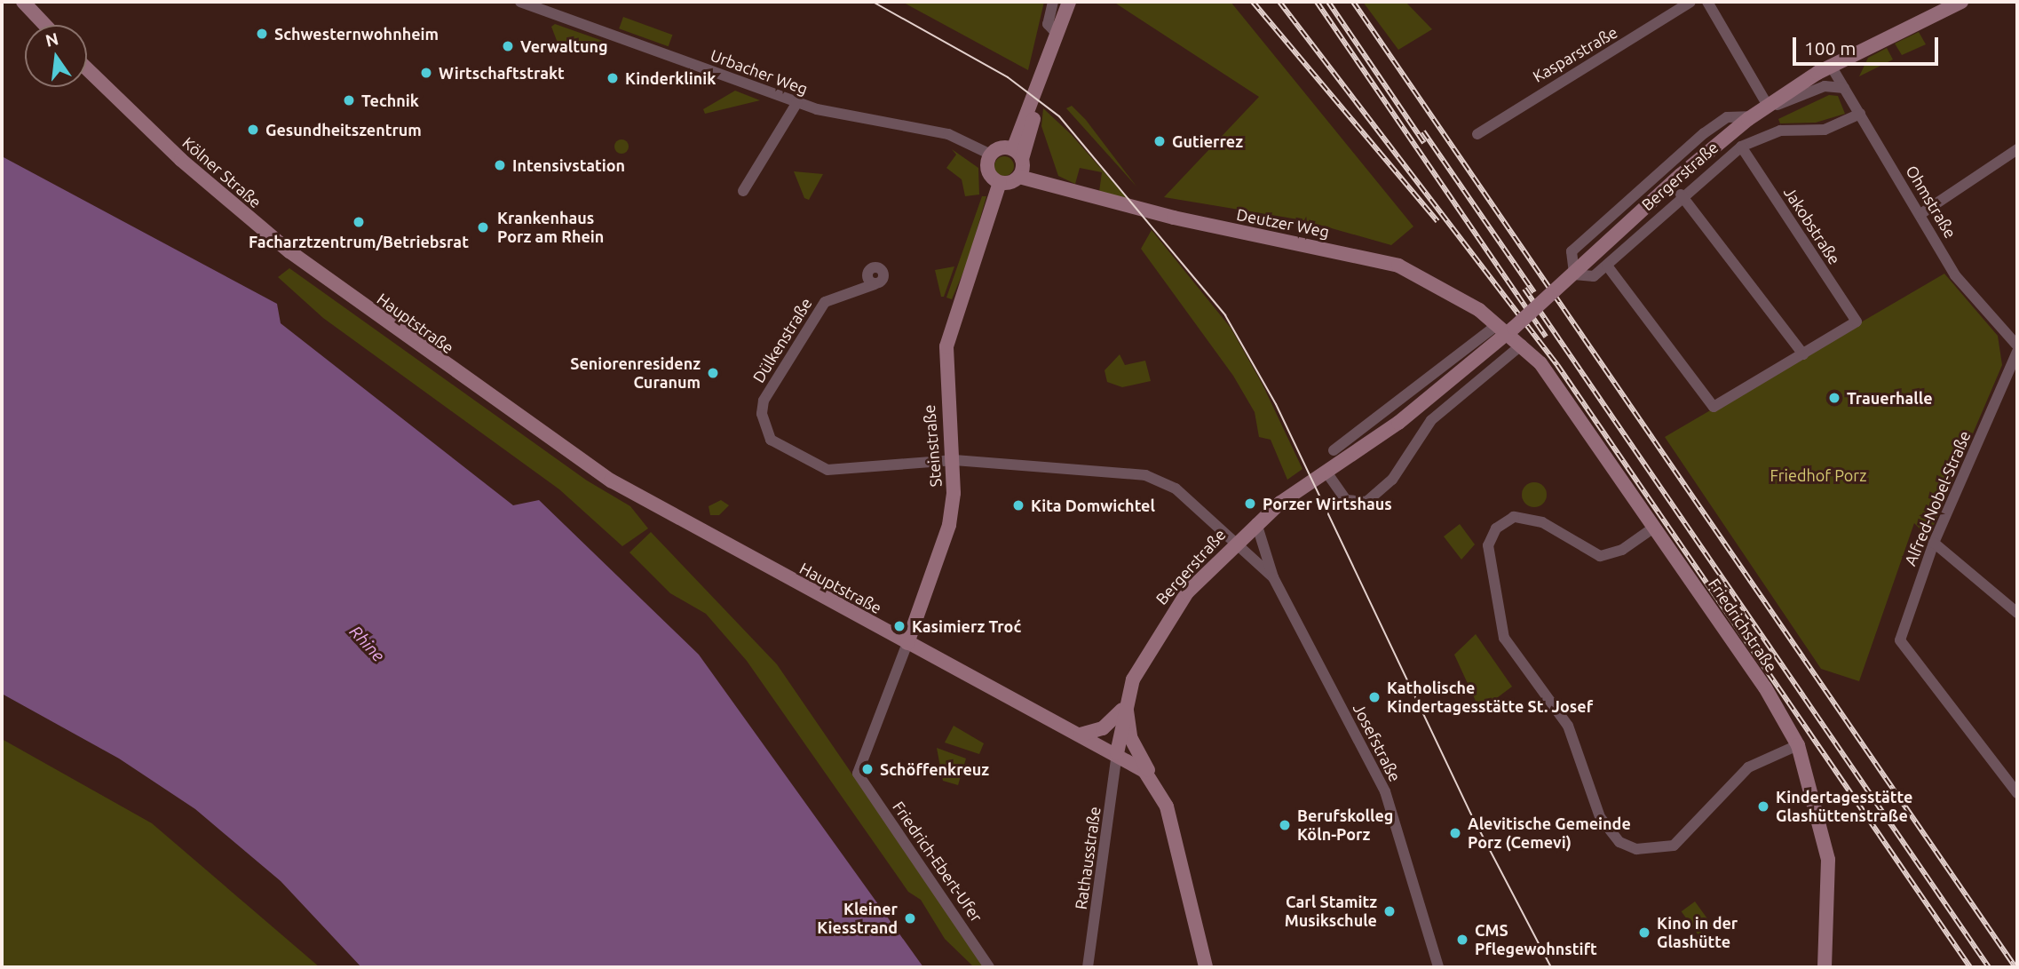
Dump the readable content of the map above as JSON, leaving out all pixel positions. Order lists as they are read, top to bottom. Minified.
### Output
{"streets":{"street":["Kasparstraße","Urbacher Weg","Kölner Straße","Bergerstraße","Ohmstraße","Deutzer Weg","Jakobstraße","Hauptstraße","Dülkenstraße","Steinstraße","Alfred-Nobel-Straße","Friedrichstraße","Josefstraße","Rathausstraße","Friedrich-Ebert-Ufer"]},"crossings":[["Kölner Straße","Hauptstraße"],["Bergerstraße","Ohmstraße"],["Bergerstraße","Jakobstraße"],["Bergerstraße","Hauptstraße"],["Bergerstraße","Josefstraße"],["Bergerstraße","Rathausstraße"],["Deutzer Weg","Friedrichstraße"],["Hauptstraße","Steinstraße"],["Hauptstraße","Rathausstraße"],["Dülkenstraße","Steinstraße"],["Dülkenstraße","Josefstraße"],["Steinstraße","Josefstraße"],["Steinstraße","Friedrich-Ebert-Ufer"]],"water":["Rhine"],"parks":["Friedhof Porz"],"places":["Schwesternwohnheim","Verwaltung","Wirtschaftstrakt","Kinderklinik","Technik","Gesundheitszentrum","Gutierrez","Intensivstation","Facharztzentrum/Betriebsrat","Krankenhaus Porz am Rhein","Seniorenresidenz Curanum","Trauerhalle","Porzer Wirtshaus","Kita Domwichtel","Kasimierz Troć","Katholische Kindertagesstätte St. Josef","Schöffenkreuz","Kindertagesstätte Glashüttenstraße","Berufskolleg Köln-Porz","Alevitische Gemeinde Porz (Cemevi)","Carl Stamitz Musikschule","Kleiner Kiesstrand","Kino in der Glashütte","CMS Pflegewohnstift"],"scale_bar":"100 m","north":"top"}
